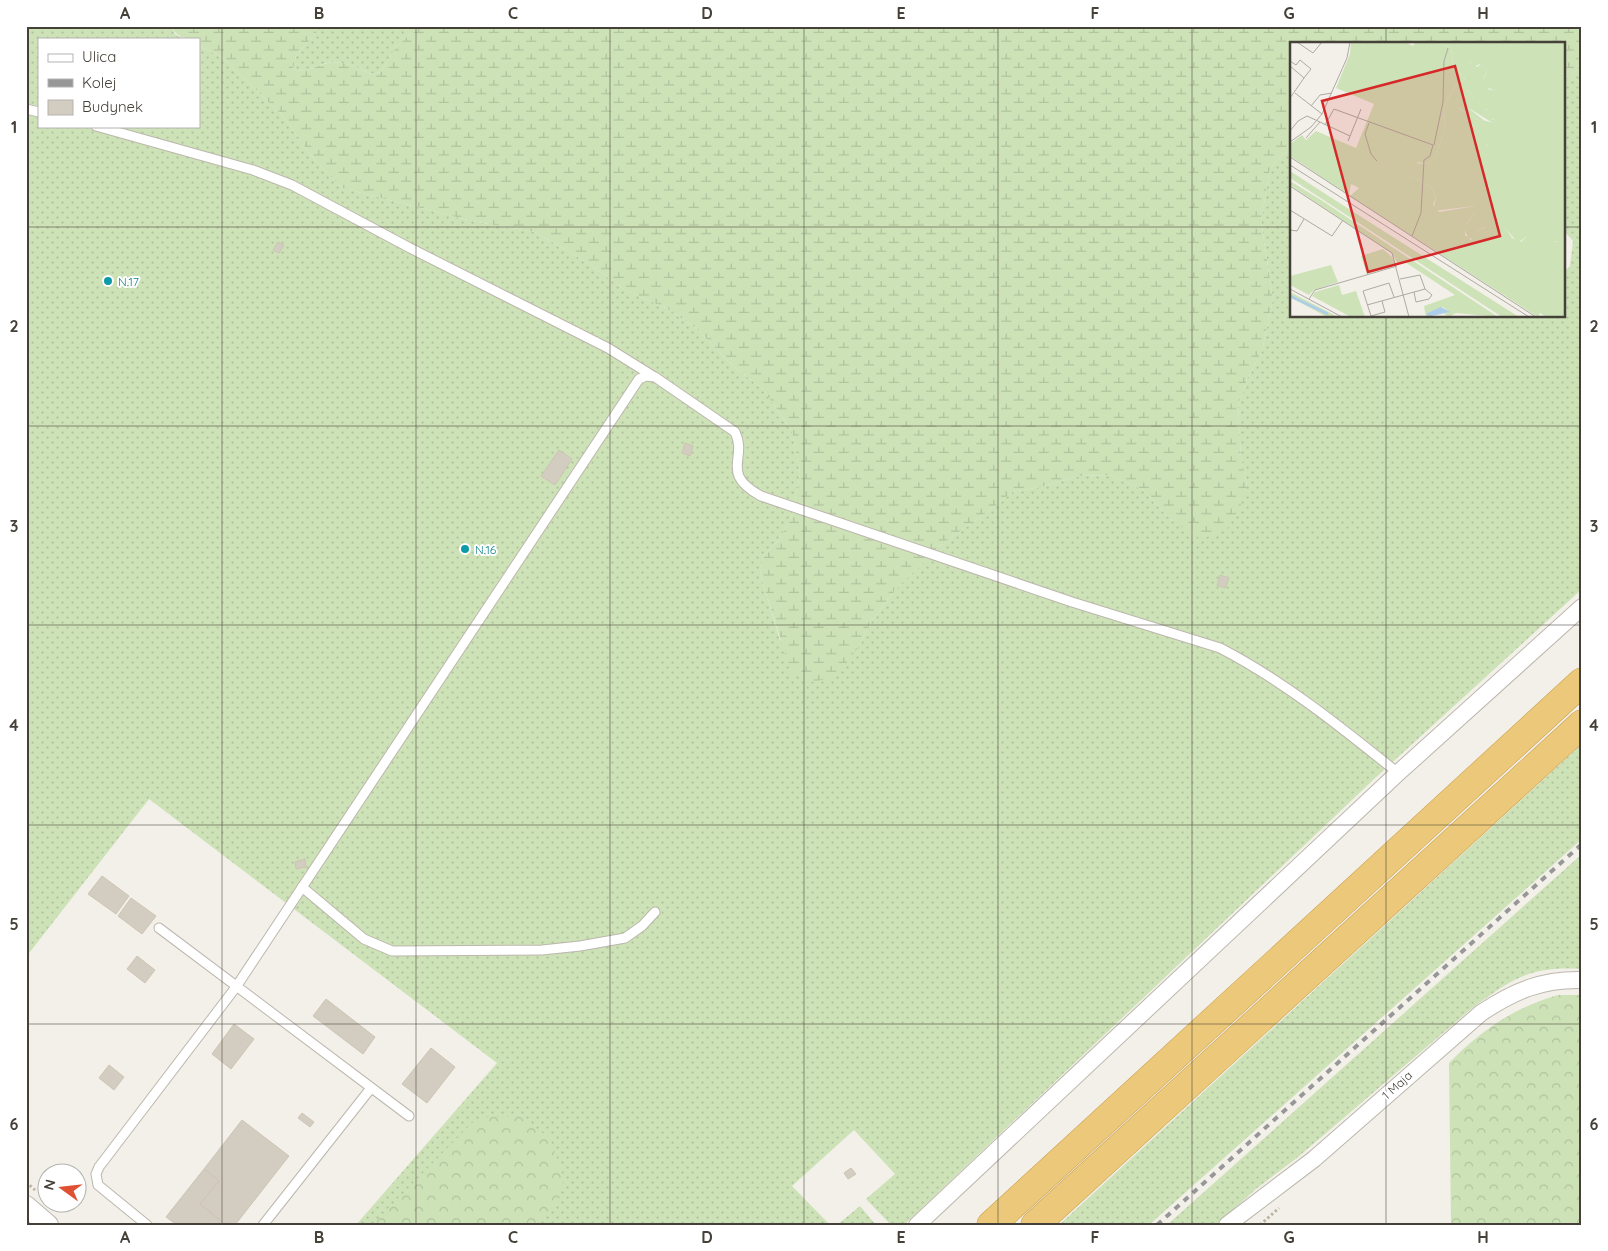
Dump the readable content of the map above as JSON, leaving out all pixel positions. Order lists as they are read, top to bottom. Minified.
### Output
{"streets":{"street":["1 Maja"]},"places":["N.17","N.16"],"legend":["Ulica","Kolej","Budynek"],"north":"left","grid":{"columns":["A","B","C","D","E","F","G","H"],"rows":["1","2","3","4","5","6"]}}
